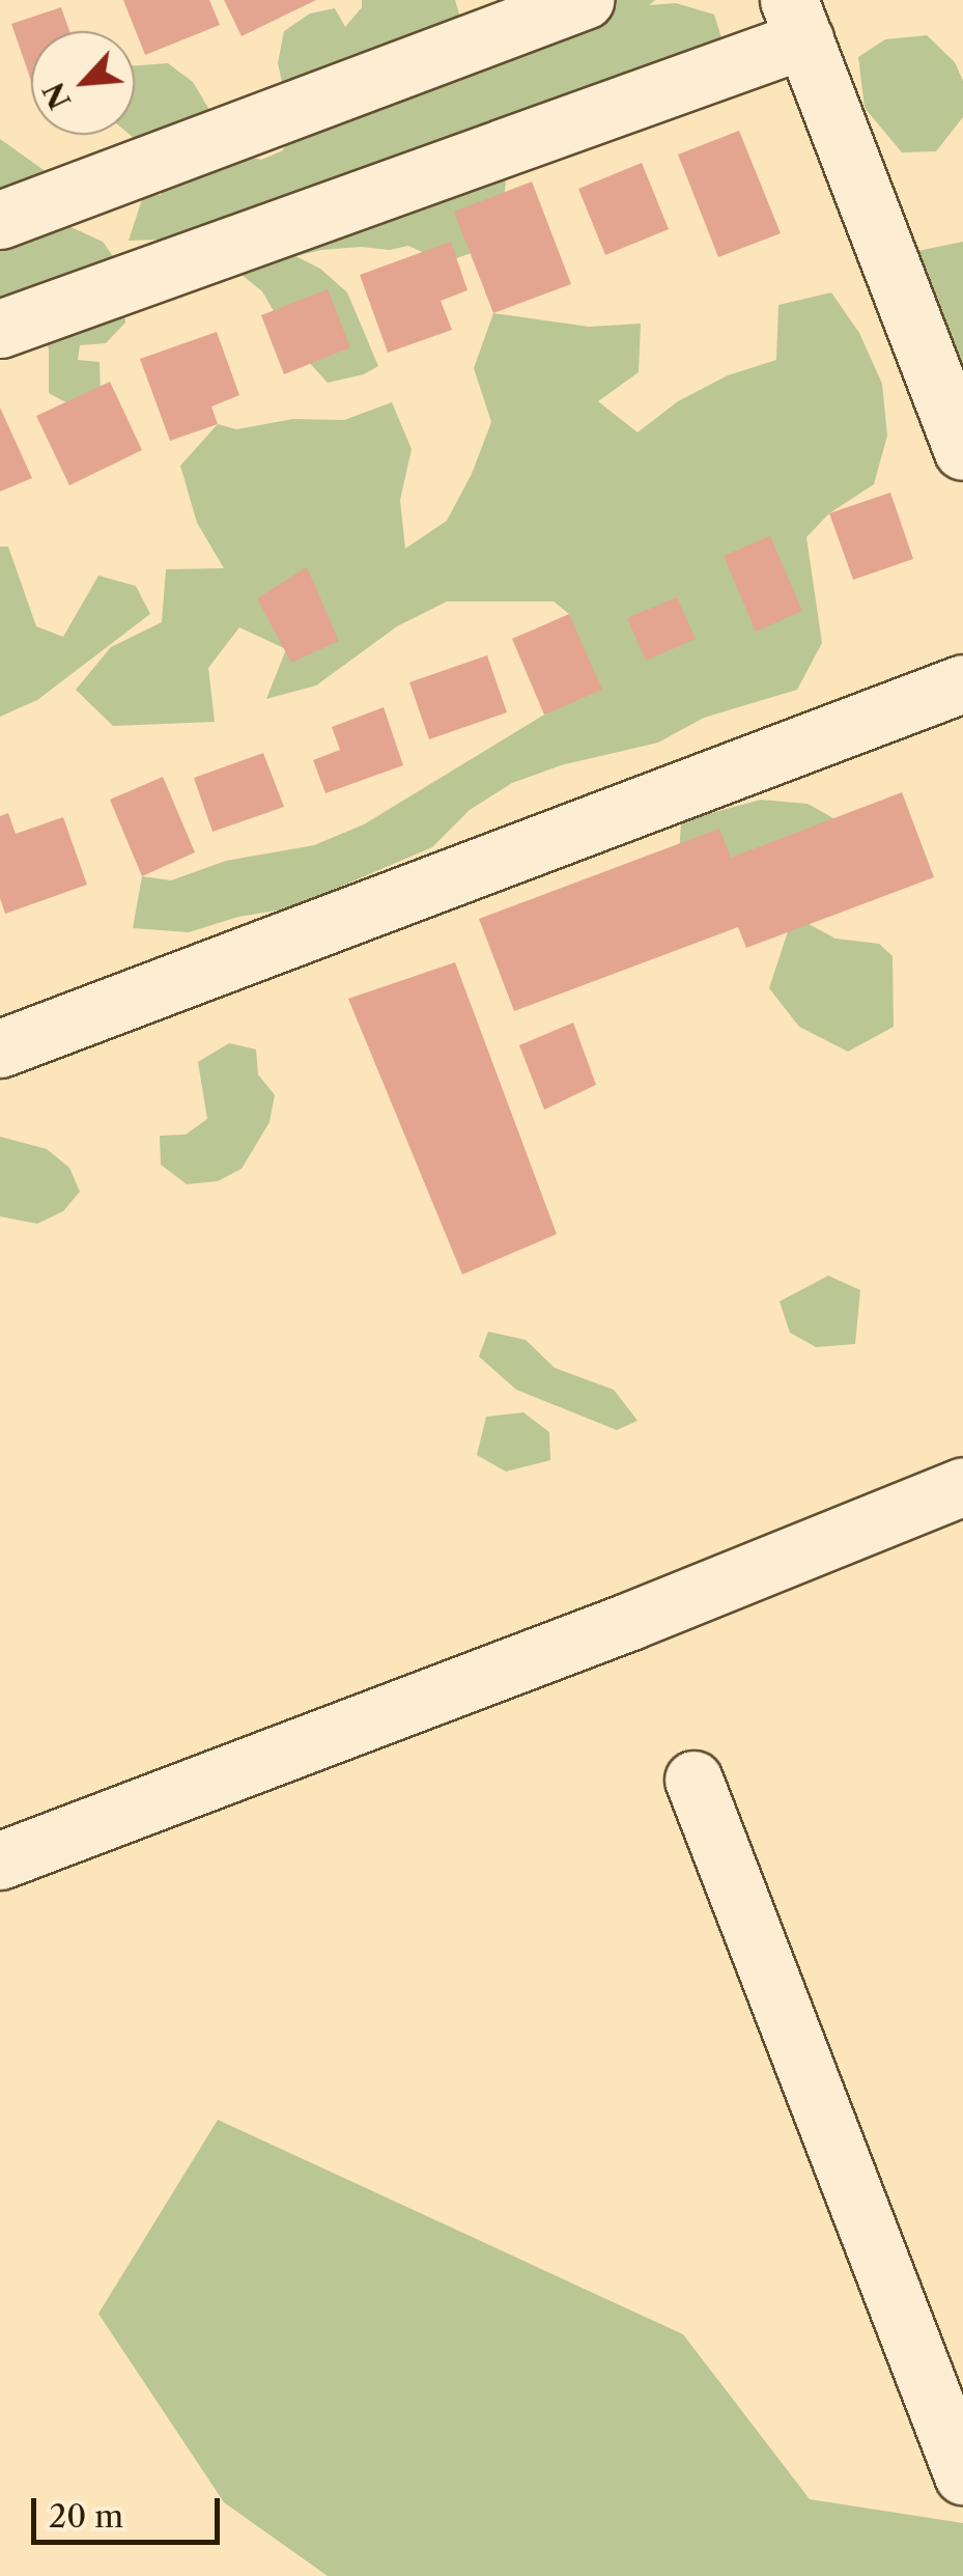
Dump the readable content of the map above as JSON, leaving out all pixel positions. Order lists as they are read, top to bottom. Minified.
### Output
{"scale_bar":"20 m","north":"bottom left"}
